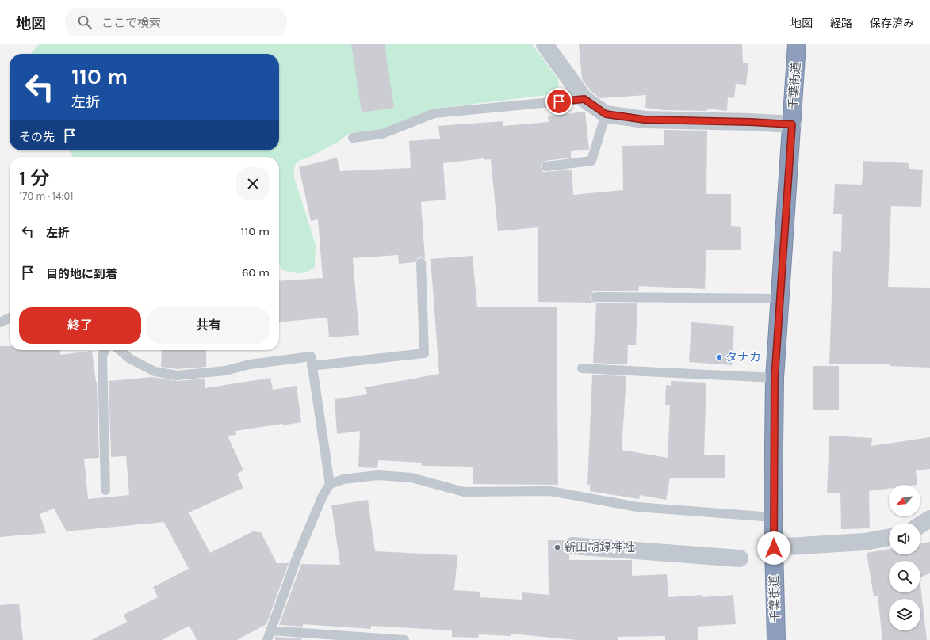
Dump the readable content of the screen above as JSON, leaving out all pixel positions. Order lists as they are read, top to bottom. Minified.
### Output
{"streets":{"highway":["千葉街道"]},"places":["タナカ","新田胡録神社"],"north":"bottom left","page":{"header":"地図","search":"ここで検索","nav":["地図","経路","保存済み"],"turn":["110 m","左折"],"then":"その先","heading":["1 分","170 m · 14:01"],"list":[{"name":"左折","value":"110 m"},{"name":"目的地に到着","value":"60 m"}],"buttons":["終了","共有"]}}
